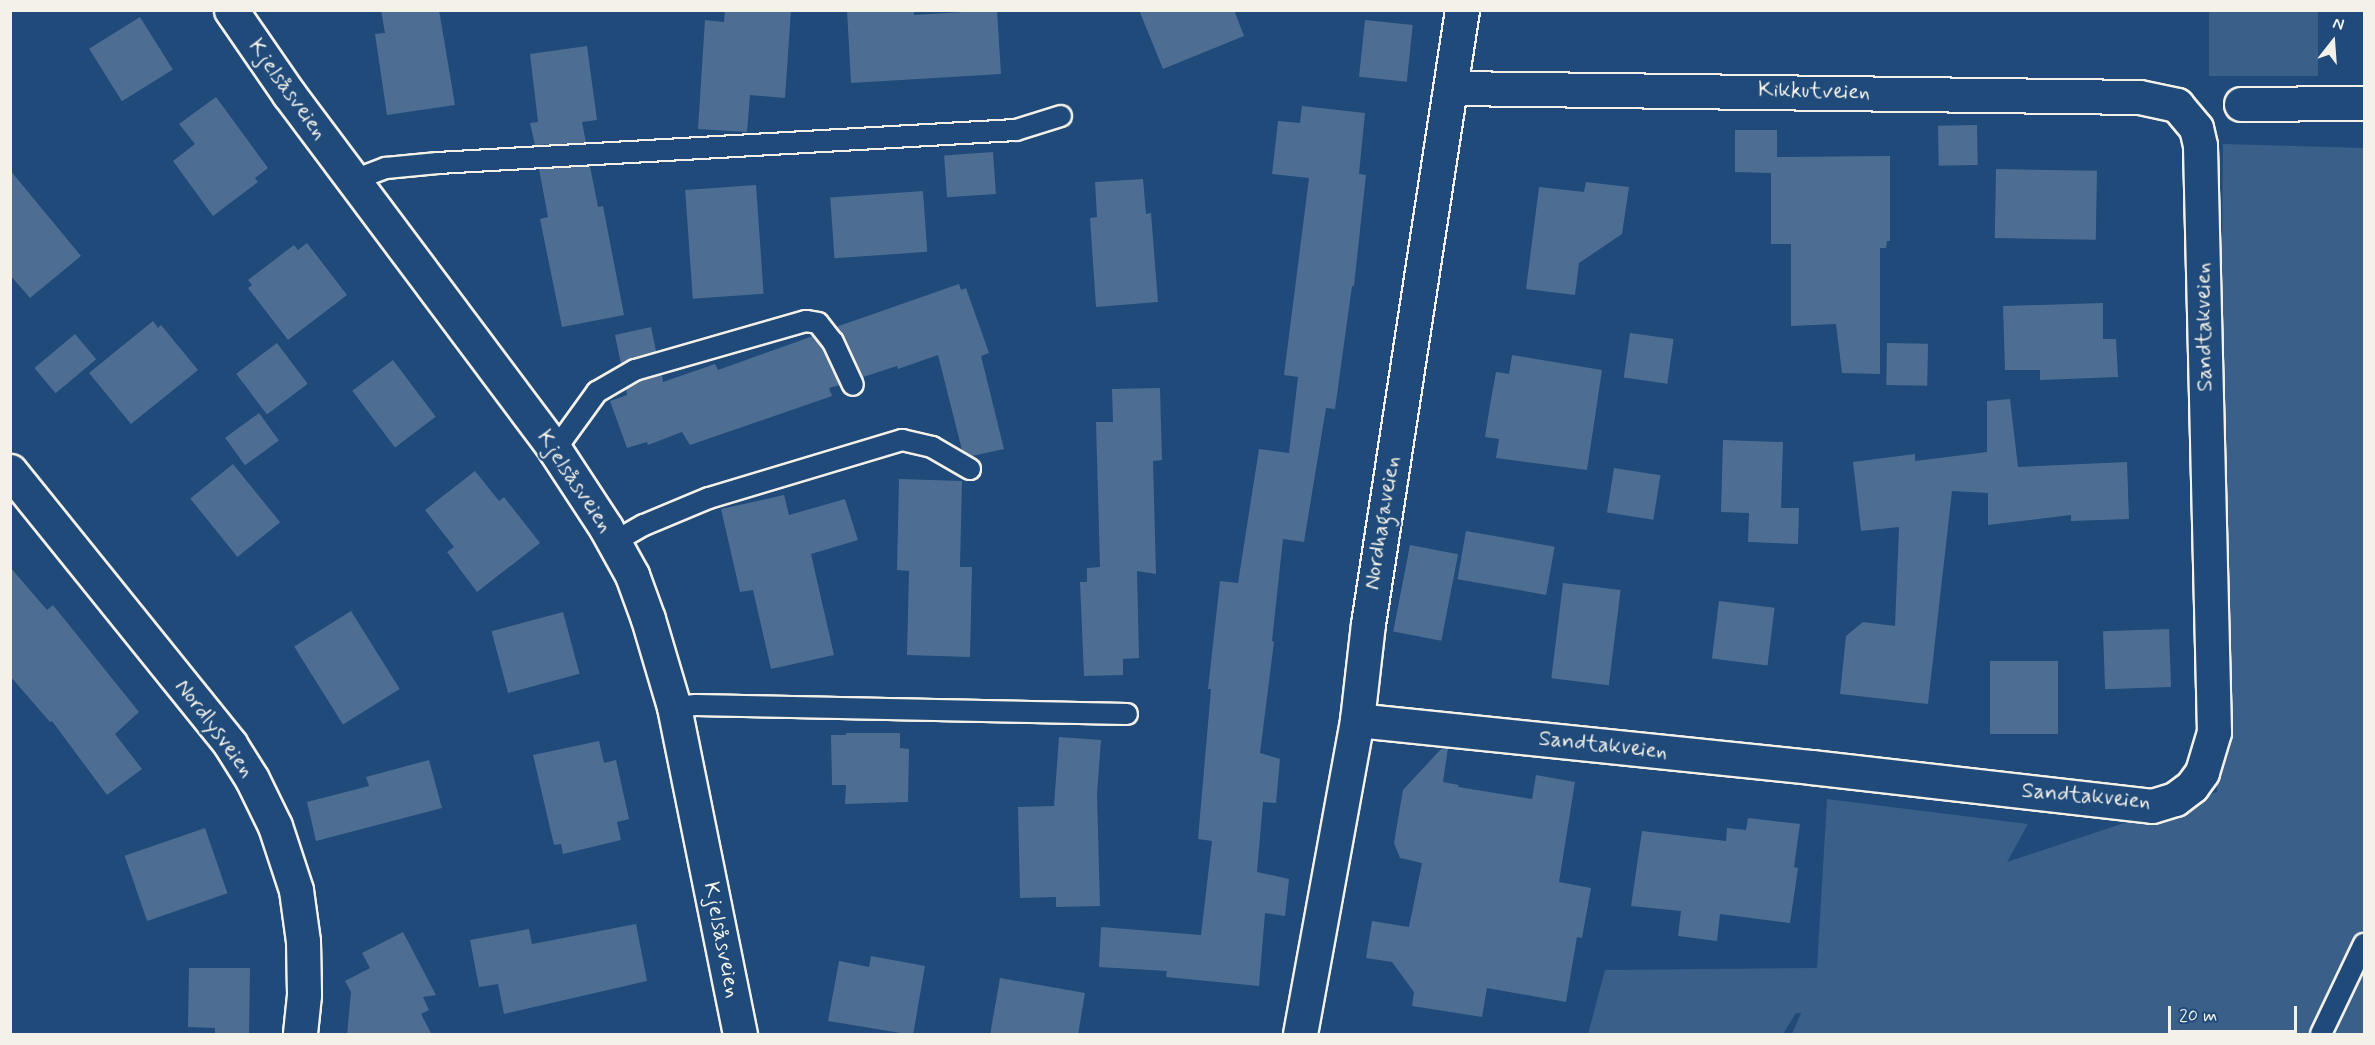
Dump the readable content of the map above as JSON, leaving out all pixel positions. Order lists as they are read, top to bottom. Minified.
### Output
{"streets":{"street":["Kjelsåsveien","Kikkutveien","Sandtakveien","Nordhagaveien","Nordlysveien"]},"crossings":[["Kikkutveien","Sandtakveien"],["Kikkutveien","Nordhagaveien"],["Sandtakveien","Nordhagaveien"]],"scale_bar":"20 m","north":"top"}
